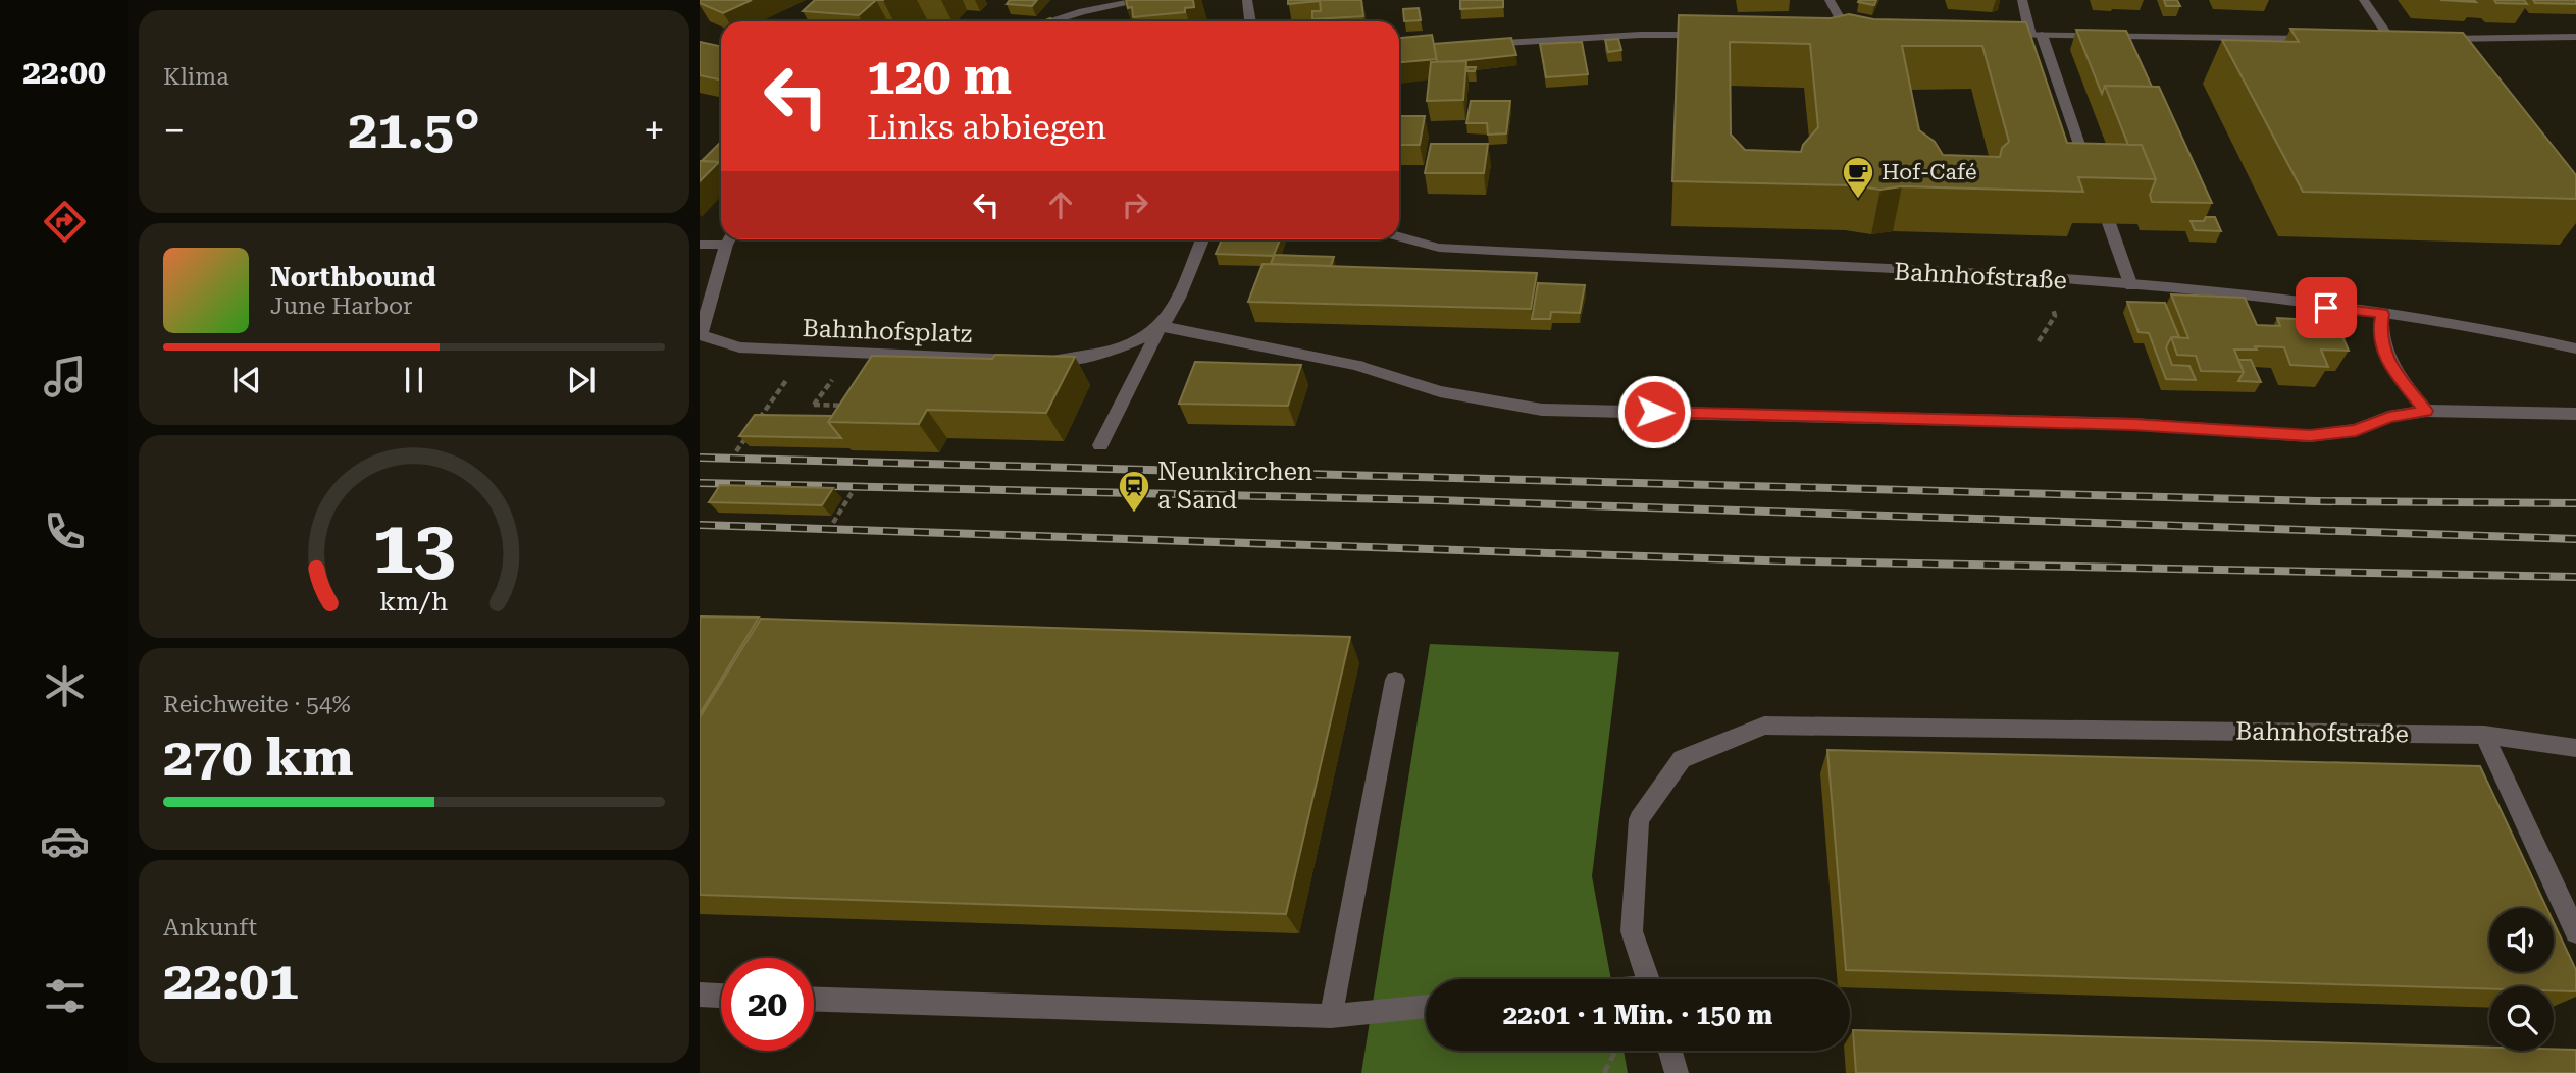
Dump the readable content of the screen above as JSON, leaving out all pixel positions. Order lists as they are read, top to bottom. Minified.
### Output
{"streets":{"street":["Bahnhofstraße","Bahnhofsplatz"]},"places":{"cafe":["Hof-Café"],"station":["Neunkirchen a Sand"]},"page":{"tabs":"22:00","tile":["Klima",["Reichweite · 54%","270 km"],["Ankunft","22:01"]],"turn":["120 m","Links abbiegen"],"heat":["−","21.5°","+"],"song":["Northbound","June Harbor"],"limit":"20","trip":"22:01 · 1 Min. · 150 m","gauge":["13","km/h"]}}
